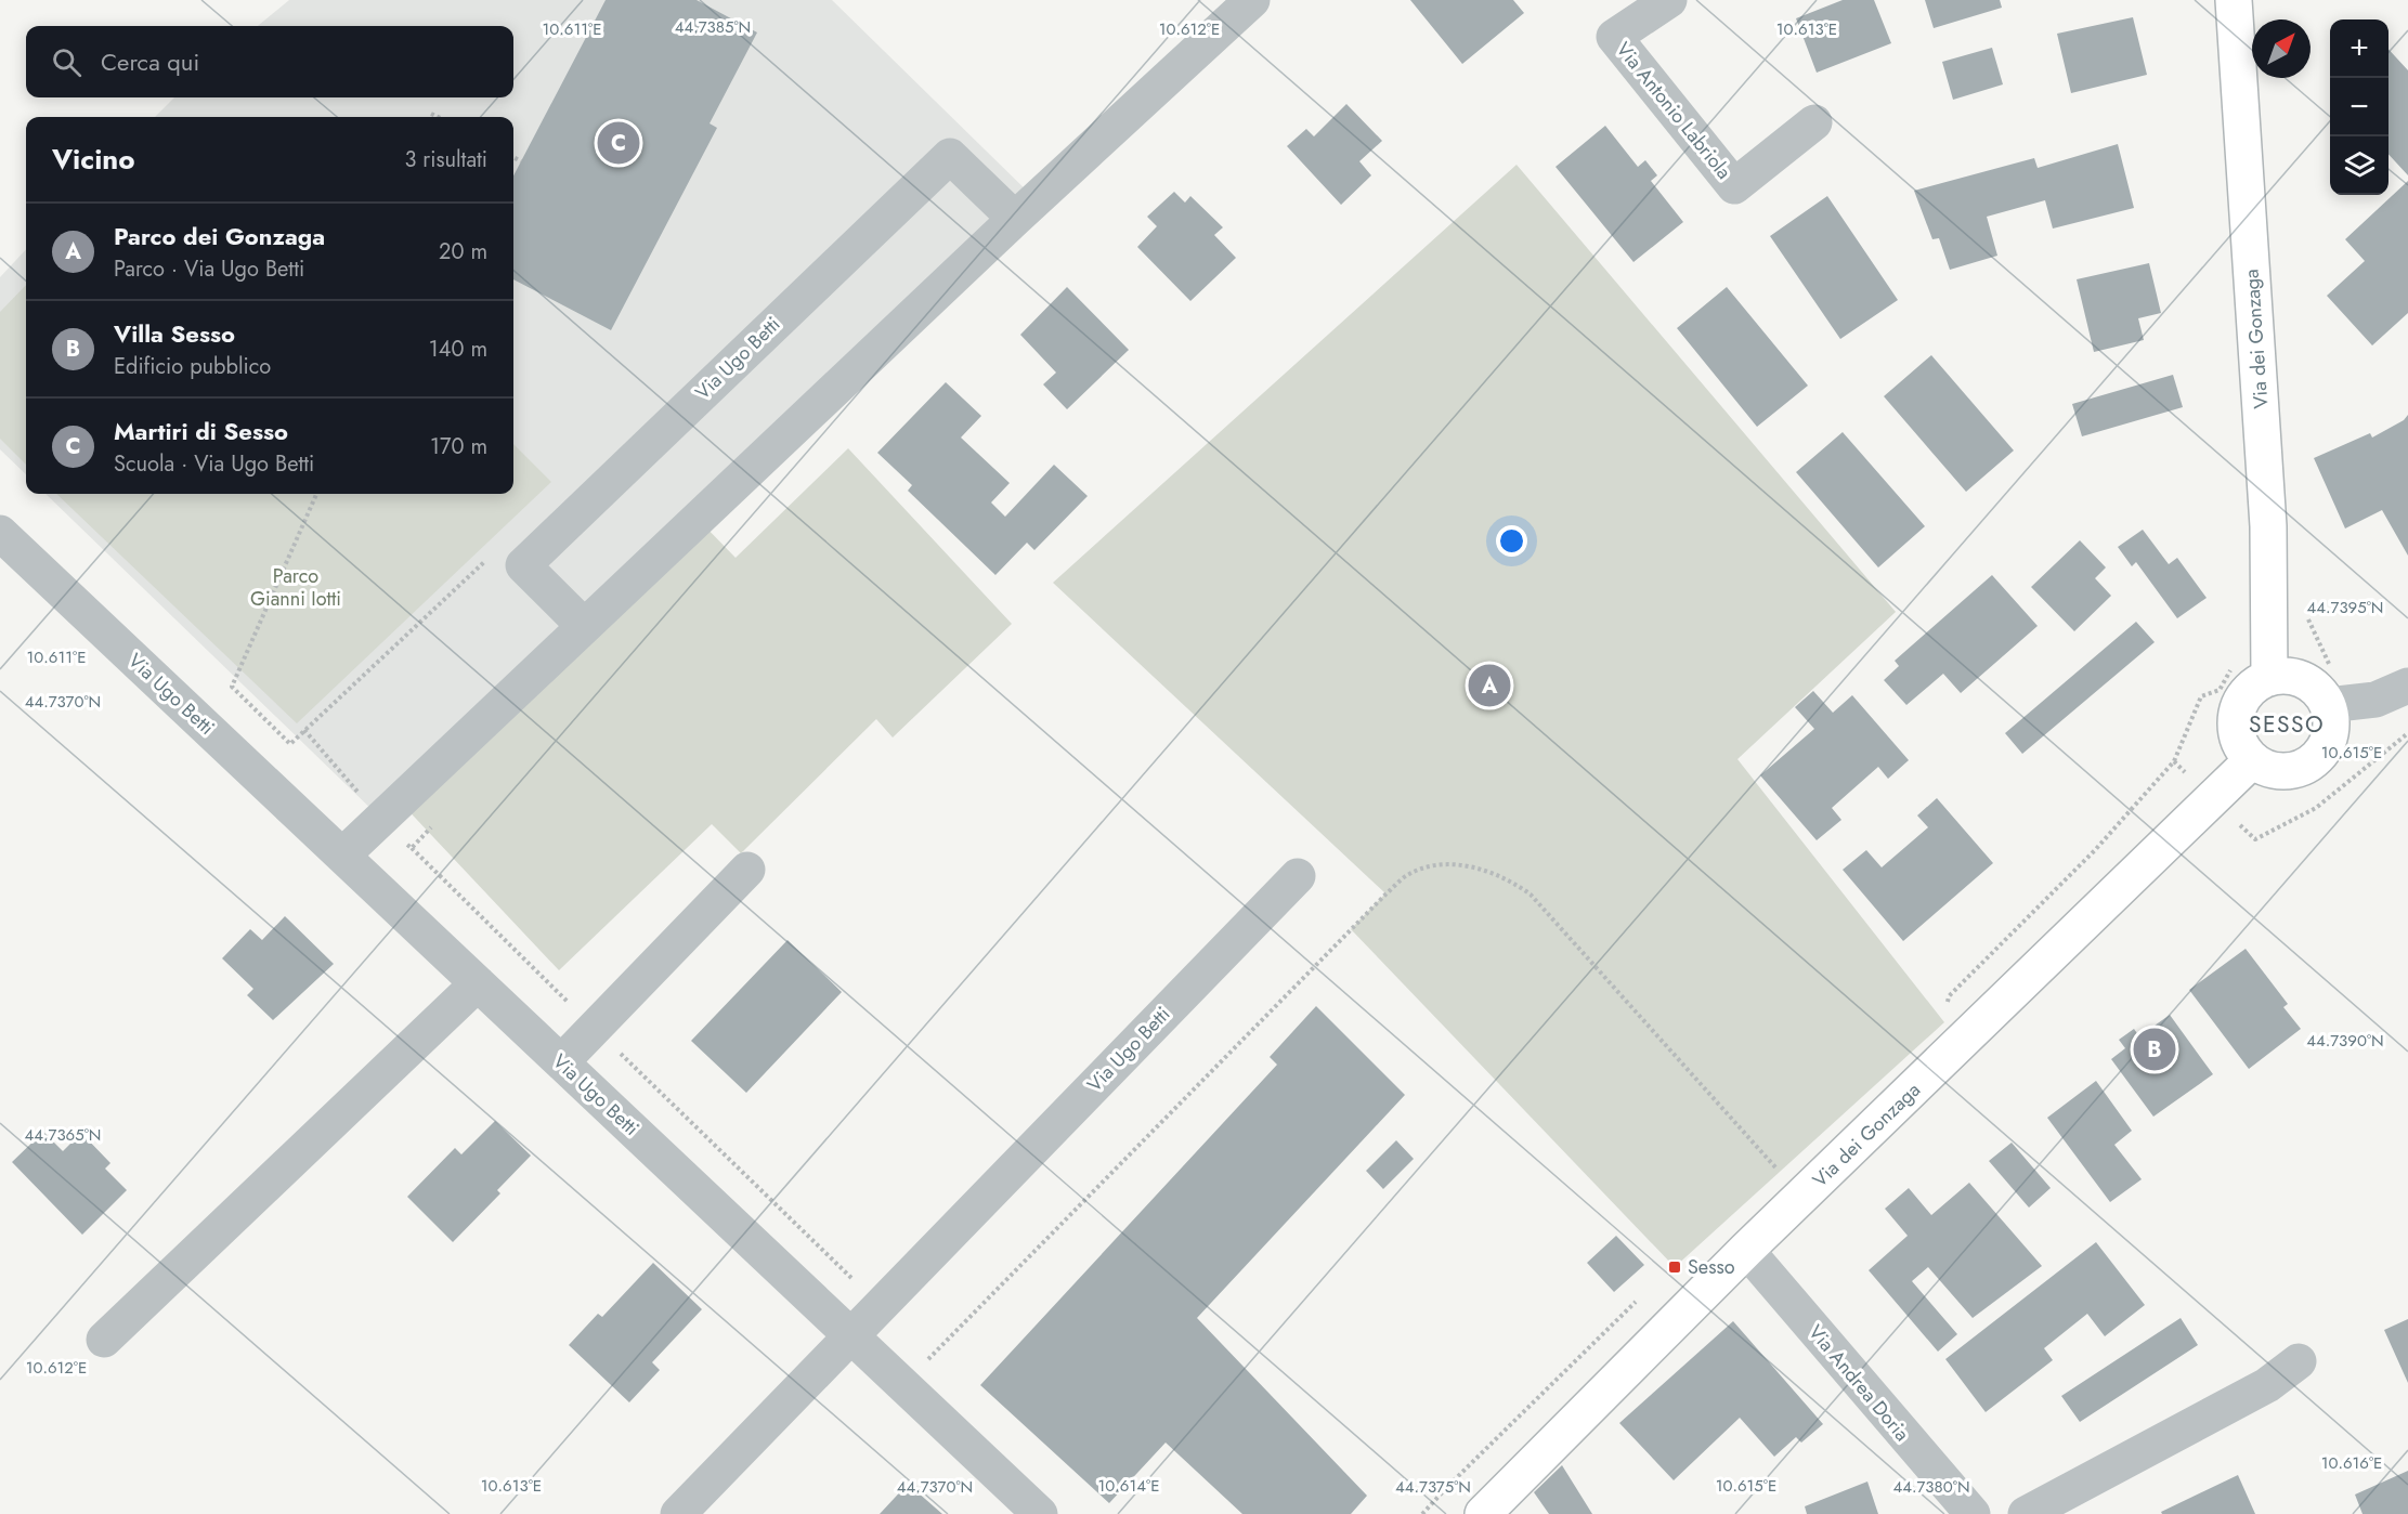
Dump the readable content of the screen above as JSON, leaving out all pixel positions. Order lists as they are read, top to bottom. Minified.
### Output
{"streets":{"main road":["Via dei Gonzaga"],"street":["Via Antonio Labriola","Via Ugo Betti","Via Andrea Doria"]},"crossings":[["Via dei Gonzaga","Via Andrea Doria"]],"districts":["SESSO"],"parks":["Parco Gianni Iotti"],"places":{"transit":["Sesso"]},"north":"top right","page":{"map_buttons":["+","−"],"search":"Cerca qui","heading":["Vicino","3 risultati"],"pins":["C","A","B"],"list":[{"mark":"A","name":"Parco dei Gonzaga","note":"Parco · Via Ugo Betti","value":"20 m"},{"mark":"B","name":"Villa Sesso","note":"Edificio pubblico","value":"140 m"},{"mark":"C","name":"Martiri di Sesso","note":"Scuola · Via Ugo Betti","value":"170 m"}]},"coordinates":["44.7385°N","10.611°E","10.612°E","10.613°E","44.7395°N","44.7370°N","10.615°E","44.7390°N","44.7365°N","10.616°E","10.614°E","44.7375°N","44.7380°N"]}
